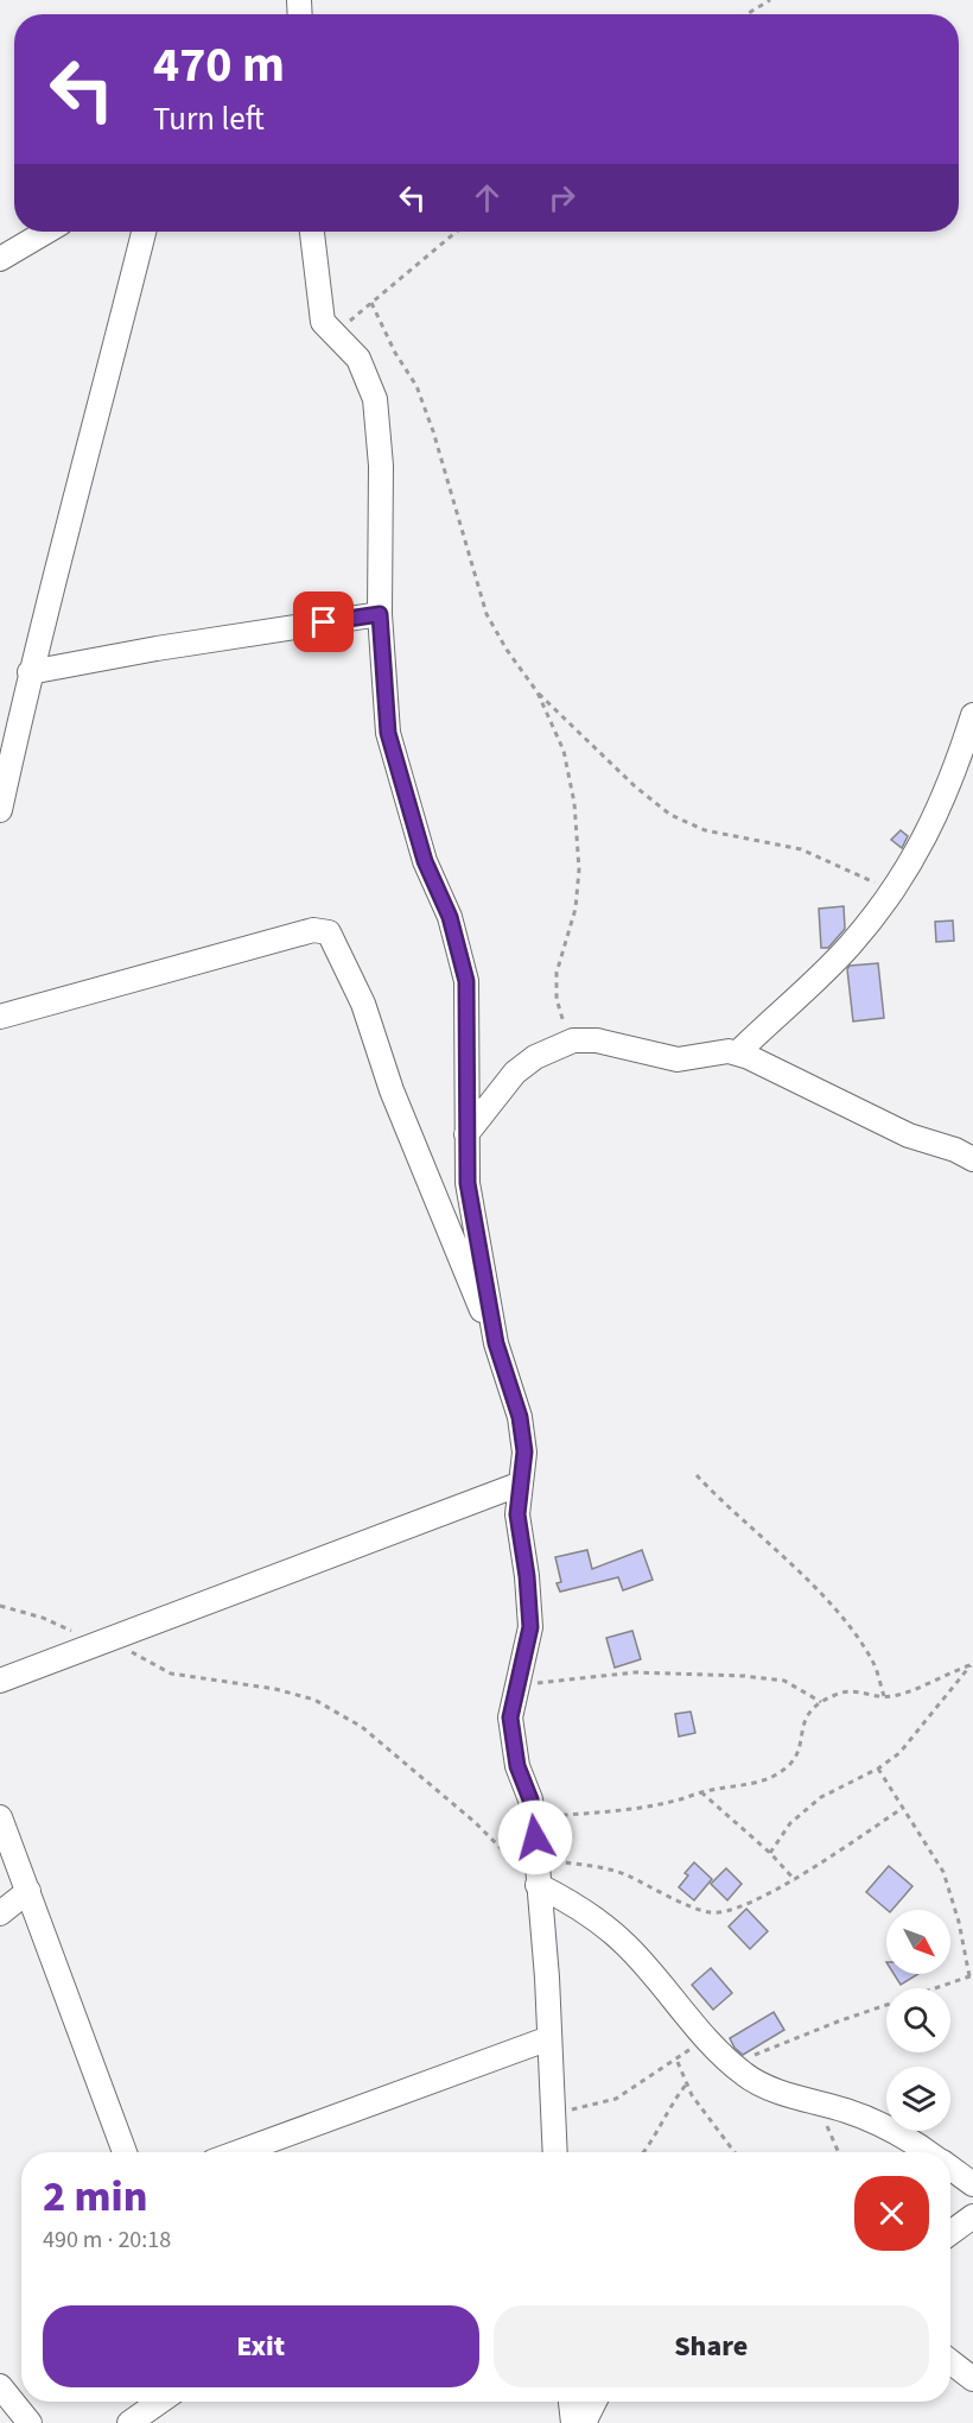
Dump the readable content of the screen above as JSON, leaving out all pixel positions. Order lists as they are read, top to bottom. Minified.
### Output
{"north":"bottom right","page":{"turn":["470 m","Turn left"],"heading":["2 min","490 m · 20:18"],"buttons":["Exit","Share"]}}
